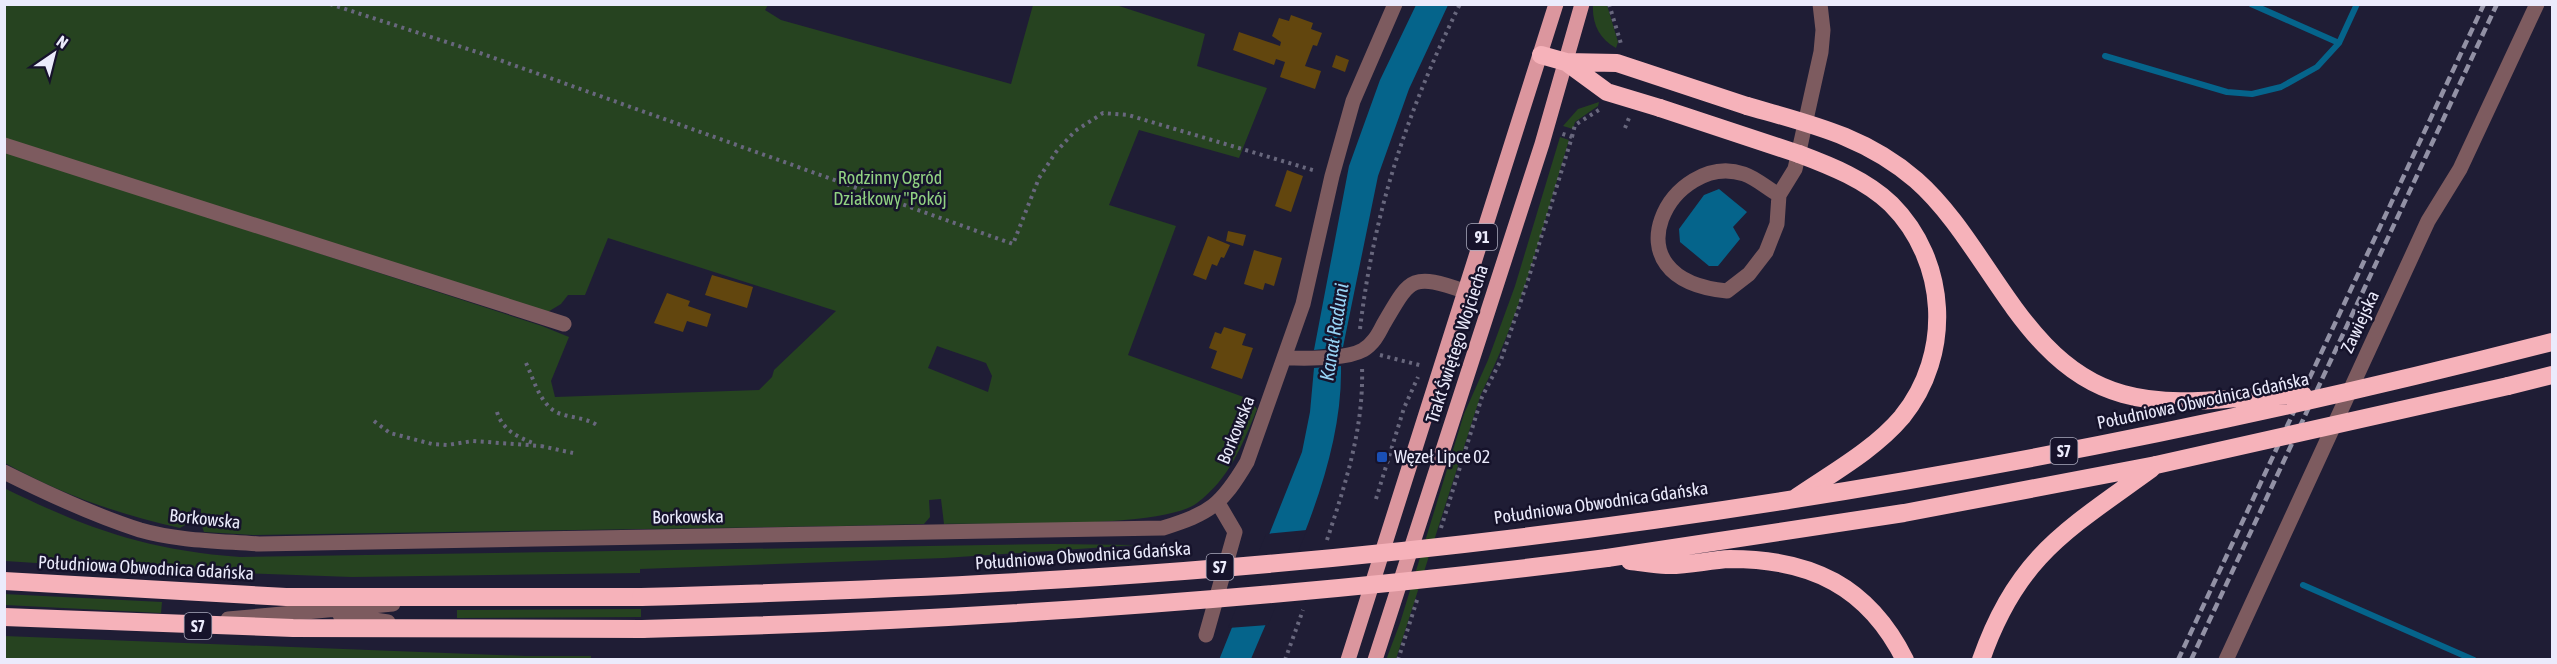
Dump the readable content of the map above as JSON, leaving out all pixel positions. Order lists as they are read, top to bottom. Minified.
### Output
{"streets":{"highway":["Południowa Obwodnica Gdańska","S7"],"main road":["91","Trakt Świętego Wojciecha"],"street":["Zawiejska","Borkowska"]},"crossings":[["Trakt Świętego Wojciecha","Borkowska"]],"water":["Kanał Raduni"],"parks":["Rodzinny Ogród Działkowy \"Pokój"],"places":{"transit":["Węzeł Lipce 02"]},"north":"top right"}
